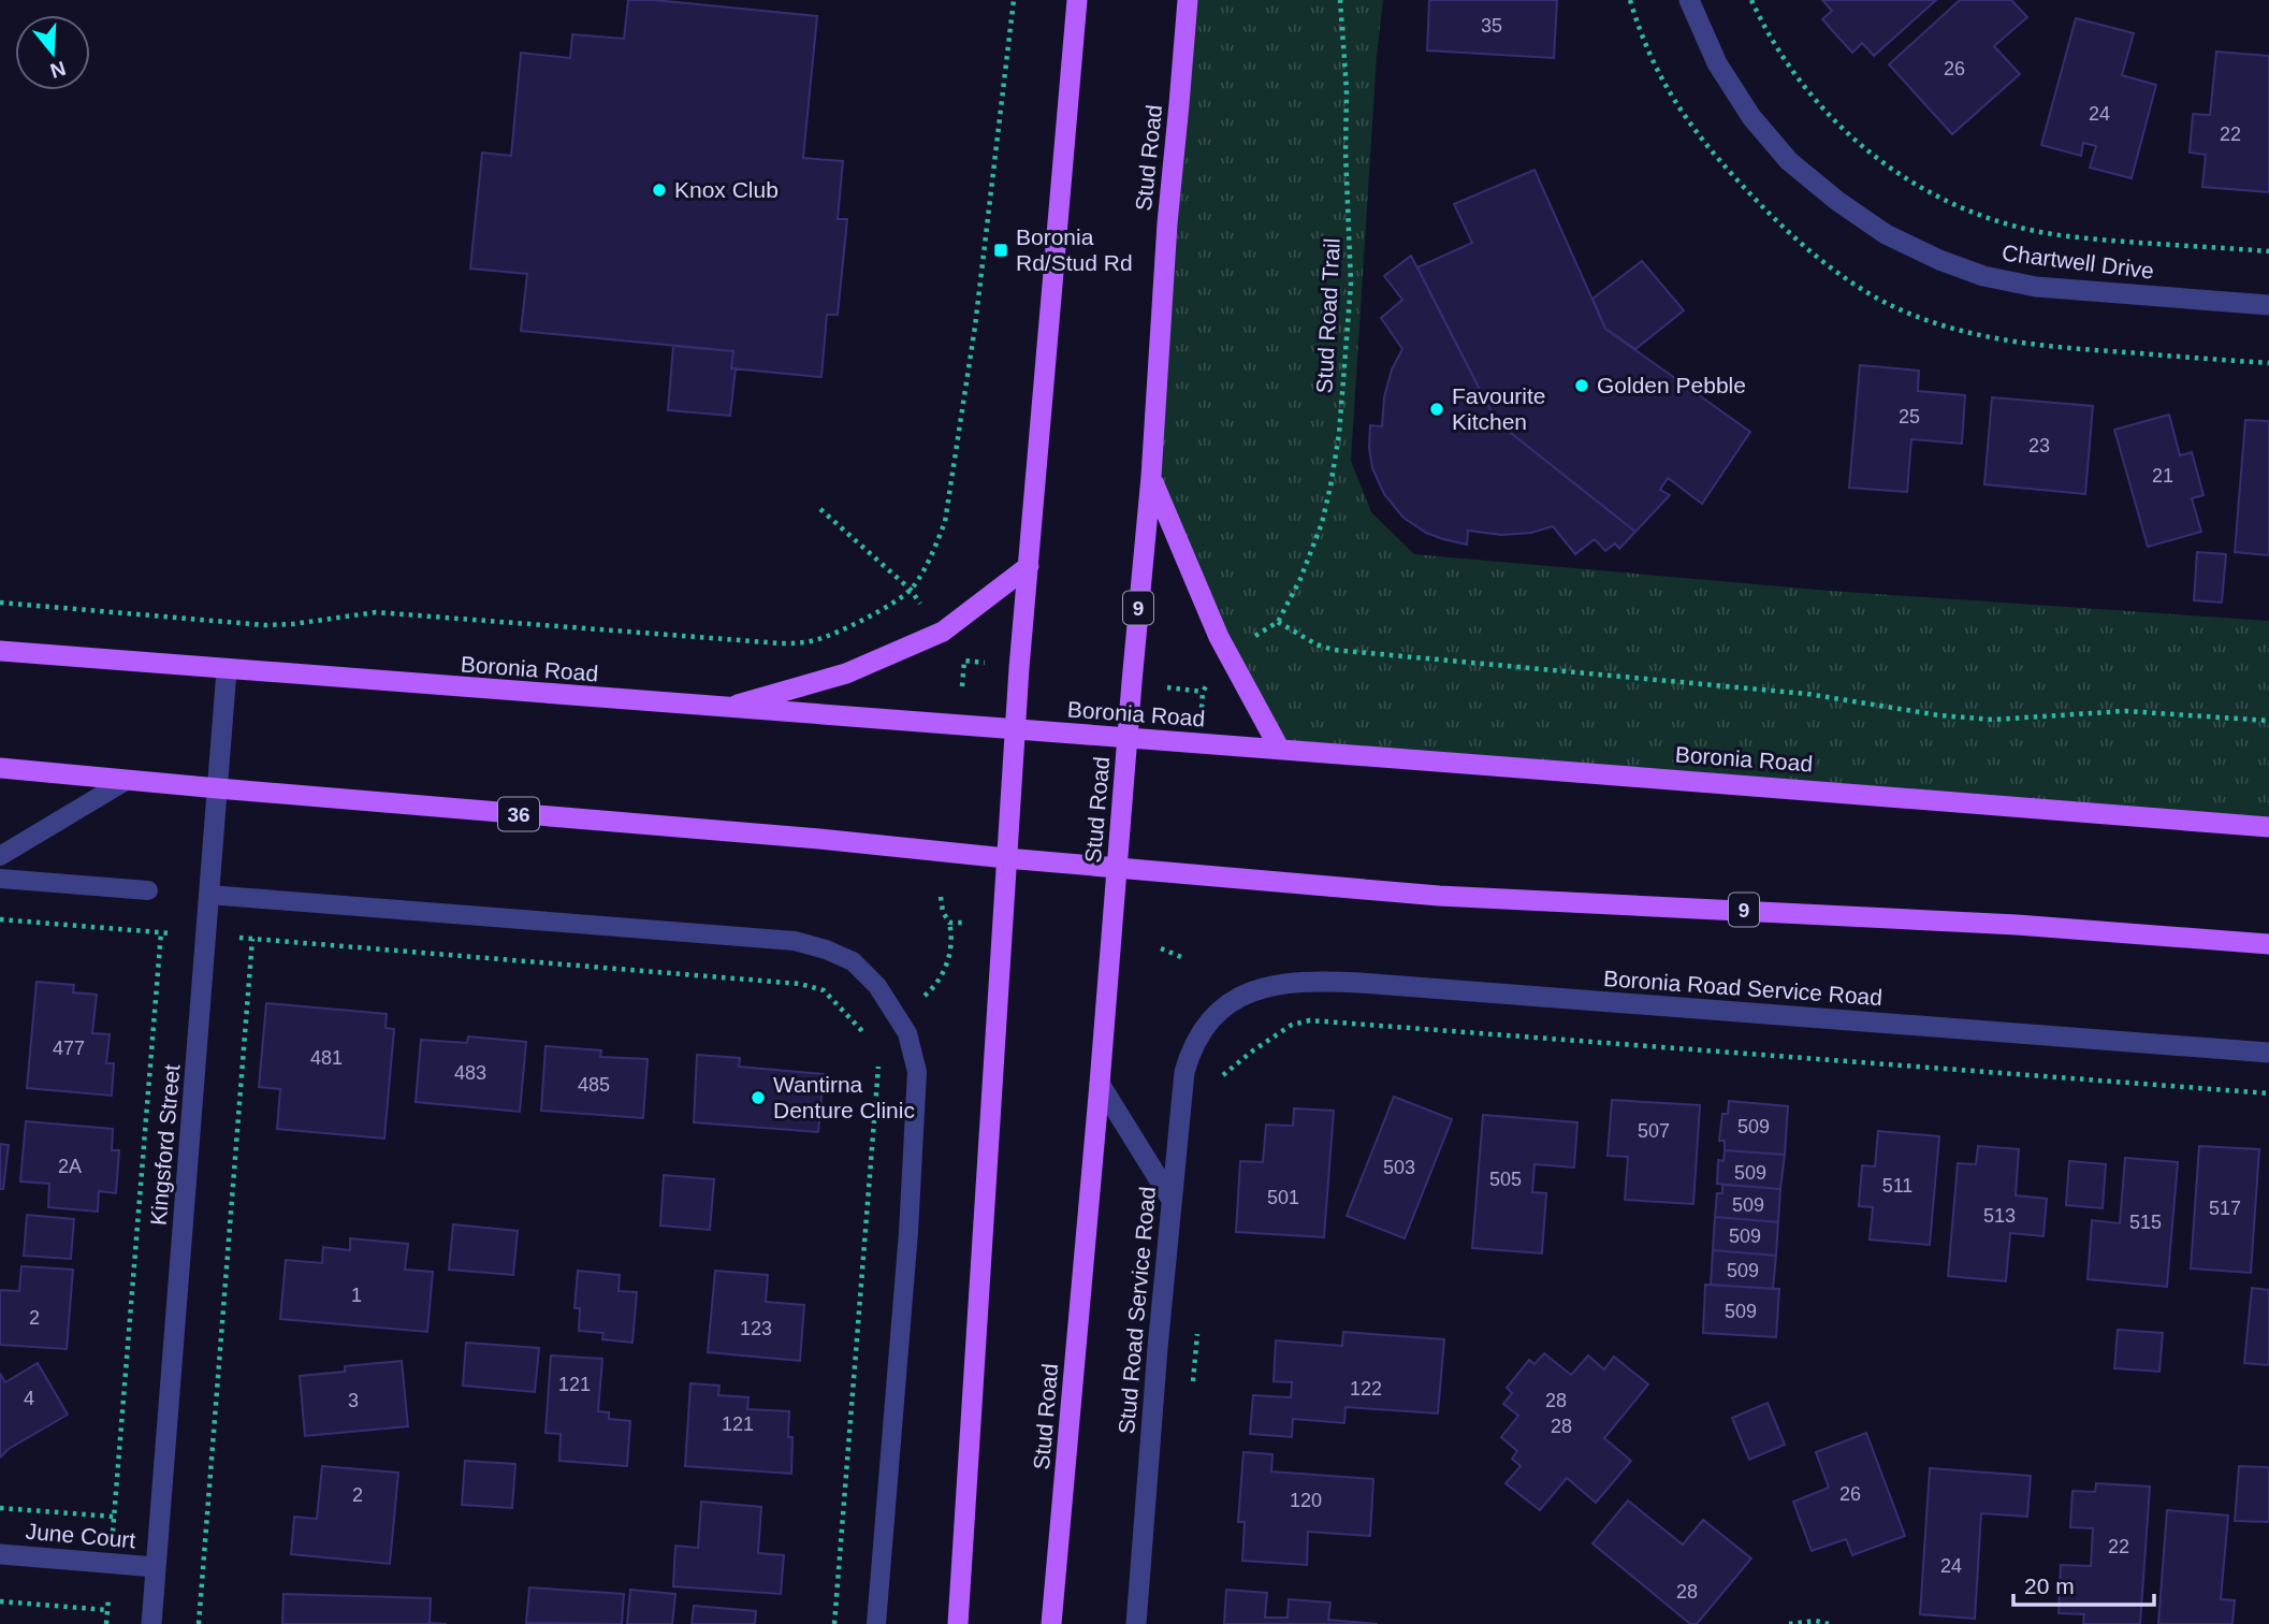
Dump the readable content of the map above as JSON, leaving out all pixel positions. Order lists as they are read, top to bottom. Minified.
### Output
{"streets":{"main road":["Stud Road","9","Boronia Road","36"],"street":["Chartwell Drive","Boronia Road Service Road","Kingsford Street","Stud Road Service Road","June Court"],"path":["Stud Road Trail"]},"crossings":[["Stud Road","9"],["Stud Road","Boronia Road"],["9","36"],["Boronia Road","Kingsford Street"],["36","Kingsford Street"],["Boronia Road Service Road","Stud Road Service Road"],["Kingsford Street","June Court"]],"places":{"other":["Knox Club","Golden Pebble","Favourite Kitchen","Wantirna Denture Clinic"],"transit":["Boronia Rd/Stud Rd"]},"house_numbers":["35","26","24","22","25","23","21","477","481","483","485","509","507","2A","503","509","505","511","501","509","517","513","515","509","509","1","509","2","123","121","122","4","3","28","121","28","26","2","120","22","24","28"],"scale_bar":"20 m","north":"bottom"}
